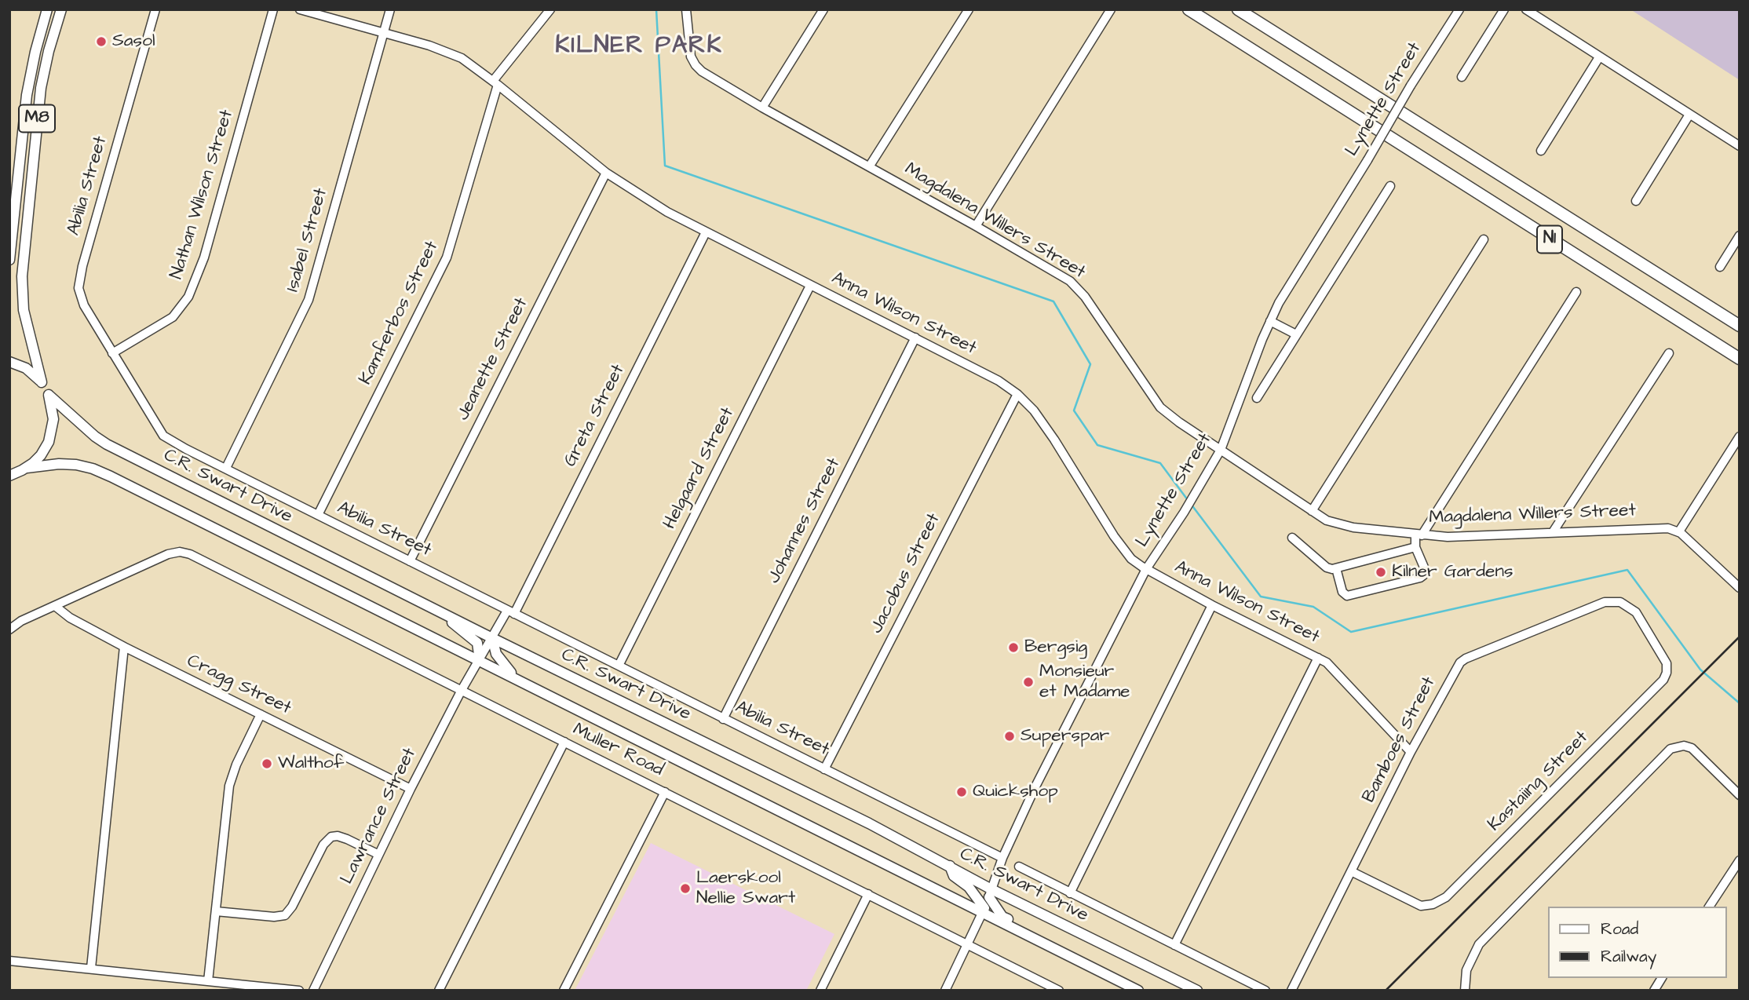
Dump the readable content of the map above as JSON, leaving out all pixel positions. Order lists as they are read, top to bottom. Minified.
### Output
{"streets":{"highway":["N1"],"main road":["M8","C.R. Swart Drive"],"street":["Lynette Street","Abilia Street","Nathan Wilson Street","Magdalena Willers Street","Isabel Street","Kamferbos Street","Anna Wilson Street","Jeanette Street","Greta Street","Helgaard Street","Johannes Street","Jacobus Street","Cragg Street","Bamboes Street","Muller Road","Kastaiing Street","Lawrance Street"]},"crossings":[["Lynette Street","Abilia Street"],["Lynette Street","Magdalena Willers Street"],["Lynette Street","Anna Wilson Street"],["Lynette Street","C.R. Swart Drive"],["Lynette Street","Muller Road"],["M8","C.R. Swart Drive"],["Abilia Street","Nathan Wilson Street"],["Abilia Street","Isabel Street"],["Abilia Street","Kamferbos Street"],["Abilia Street","Jeanette Street"],["Abilia Street","Greta Street"],["Abilia Street","Helgaard Street"],["Abilia Street","Johannes Street"],["Abilia Street","Jacobus Street"],["Isabel Street","Anna Wilson Street"],["Kamferbos Street","Anna Wilson Street"],["Anna Wilson Street","Jeanette Street"],["Anna Wilson Street","Greta Street"],["Anna Wilson Street","Helgaard Street"],["Anna Wilson Street","Johannes Street"],["Anna Wilson Street","Jacobus Street"],["Anna Wilson Street","Bamboes Street"],["Greta Street","C.R. Swart Drive"],["Greta Street","Lawrance Street"],["Cragg Street","Muller Road"],["Cragg Street","Lawrance Street"],["Bamboes Street","Kastaiing Street"],["Muller Road","Lawrance Street"]],"districts":["KILNER PARK"],"places":["Sasol","Kilner Gardens","Bergsig","Monsieur et Madame","Superspar","Walthof","Quickshop","Laerskool Nellie Swart"],"legend":["Road","Railway"]}
